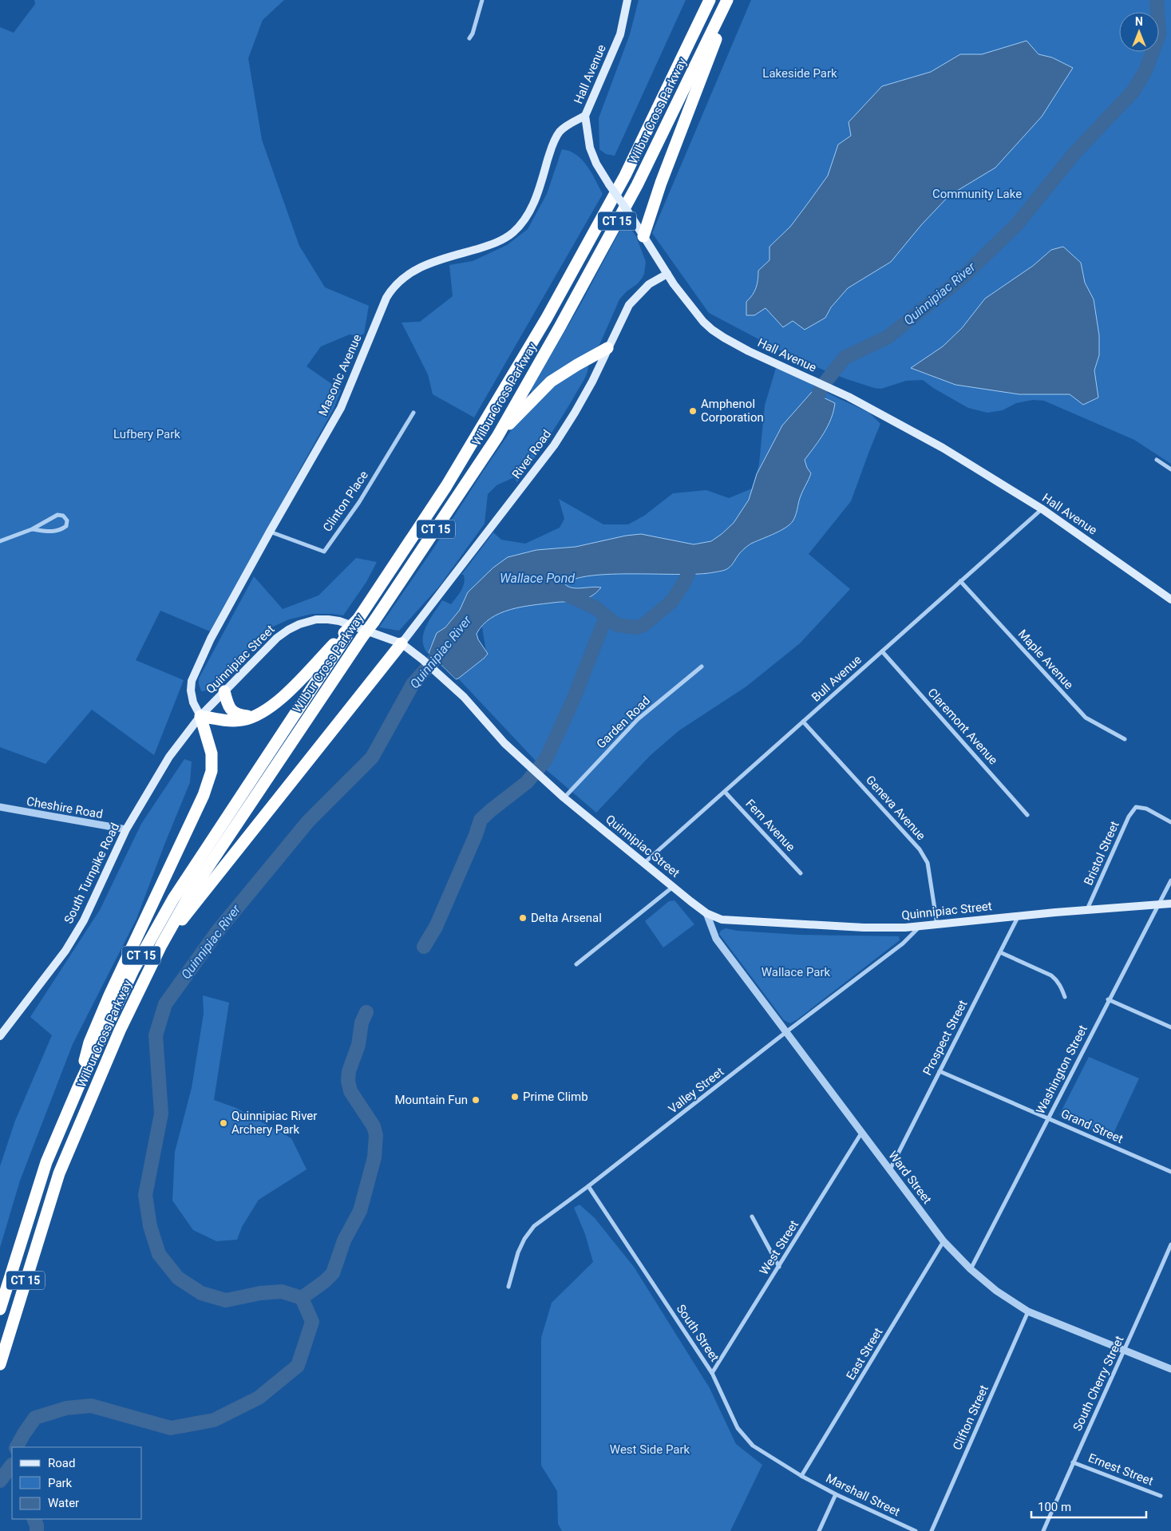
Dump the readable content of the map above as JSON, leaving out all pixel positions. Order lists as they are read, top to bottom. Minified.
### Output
{"streets":{"highway":["Wilbur Cross Parkway","CT 15"],"main road":["Hall Avenue","Masonic Avenue","River Road","Quinnipiac Street","South Turnpike Road"],"street":["Clinton Place","Maple Avenue","Bull Avenue","Garden Road","Claremont Avenue","Cheshire Road","Geneva Avenue","Fern Avenue","Bristol Street","Prospect Street","Washington Street","Valley Street","Grand Street","Ward Street","West Street","South Street","East Street","South Cherry Street","Clifton Street","Ernest Street","Marshall Street"]},"crossings":[["Hall Avenue","Masonic Avenue"],["Hall Avenue","River Road"],["Hall Avenue","Bull Avenue"],["Masonic Avenue","Clinton Place"],["Masonic Avenue","Quinnipiac Street"],["Masonic Avenue","South Turnpike Road"],["River Road","Quinnipiac Street"],["Quinnipiac Street","Bull Avenue"],["Quinnipiac Street","Garden Road"],["Quinnipiac Street","Geneva Avenue"],["Quinnipiac Street","Bristol Street"],["Quinnipiac Street","South Turnpike Road"],["Quinnipiac Street","Prospect Street"],["Quinnipiac Street","Washington Street"],["Quinnipiac Street","Valley Street"],["Quinnipiac Street","Ward Street"],["Maple Avenue","Bull Avenue"],["Bull Avenue","Claremont Avenue"],["Bull Avenue","Geneva Avenue"],["Bull Avenue","Fern Avenue"],["Cheshire Road","South Turnpike Road"],["Prospect Street","Grand Street"],["Prospect Street","Ward Street"],["Washington Street","Grand Street"],["Washington Street","Ward Street"],["Valley Street","Ward Street"],["Valley Street","South Street"],["Ward Street","West Street"],["Ward Street","East Street"],["Ward Street","South Cherry Street"],["Ward Street","Clifton Street"],["West Street","South Street"],["South Street","East Street"],["South Street","Marshall Street"],["East Street","Marshall Street"],["South Cherry Street","Ernest Street"]],"water":["Quinnipiac River","Wallace Pond"],"parks":["Lakeside Park","Community Lake","Lufbery Park","Wallace Park","West Side Park"],"places":["Amphenol Corporation","Delta Arsenal","Prime Climb","Mountain Fun","Quinnipiac River Archery Park"],"legend":["Road","Park","Water"],"scale_bar":"100 m","north":"top"}
